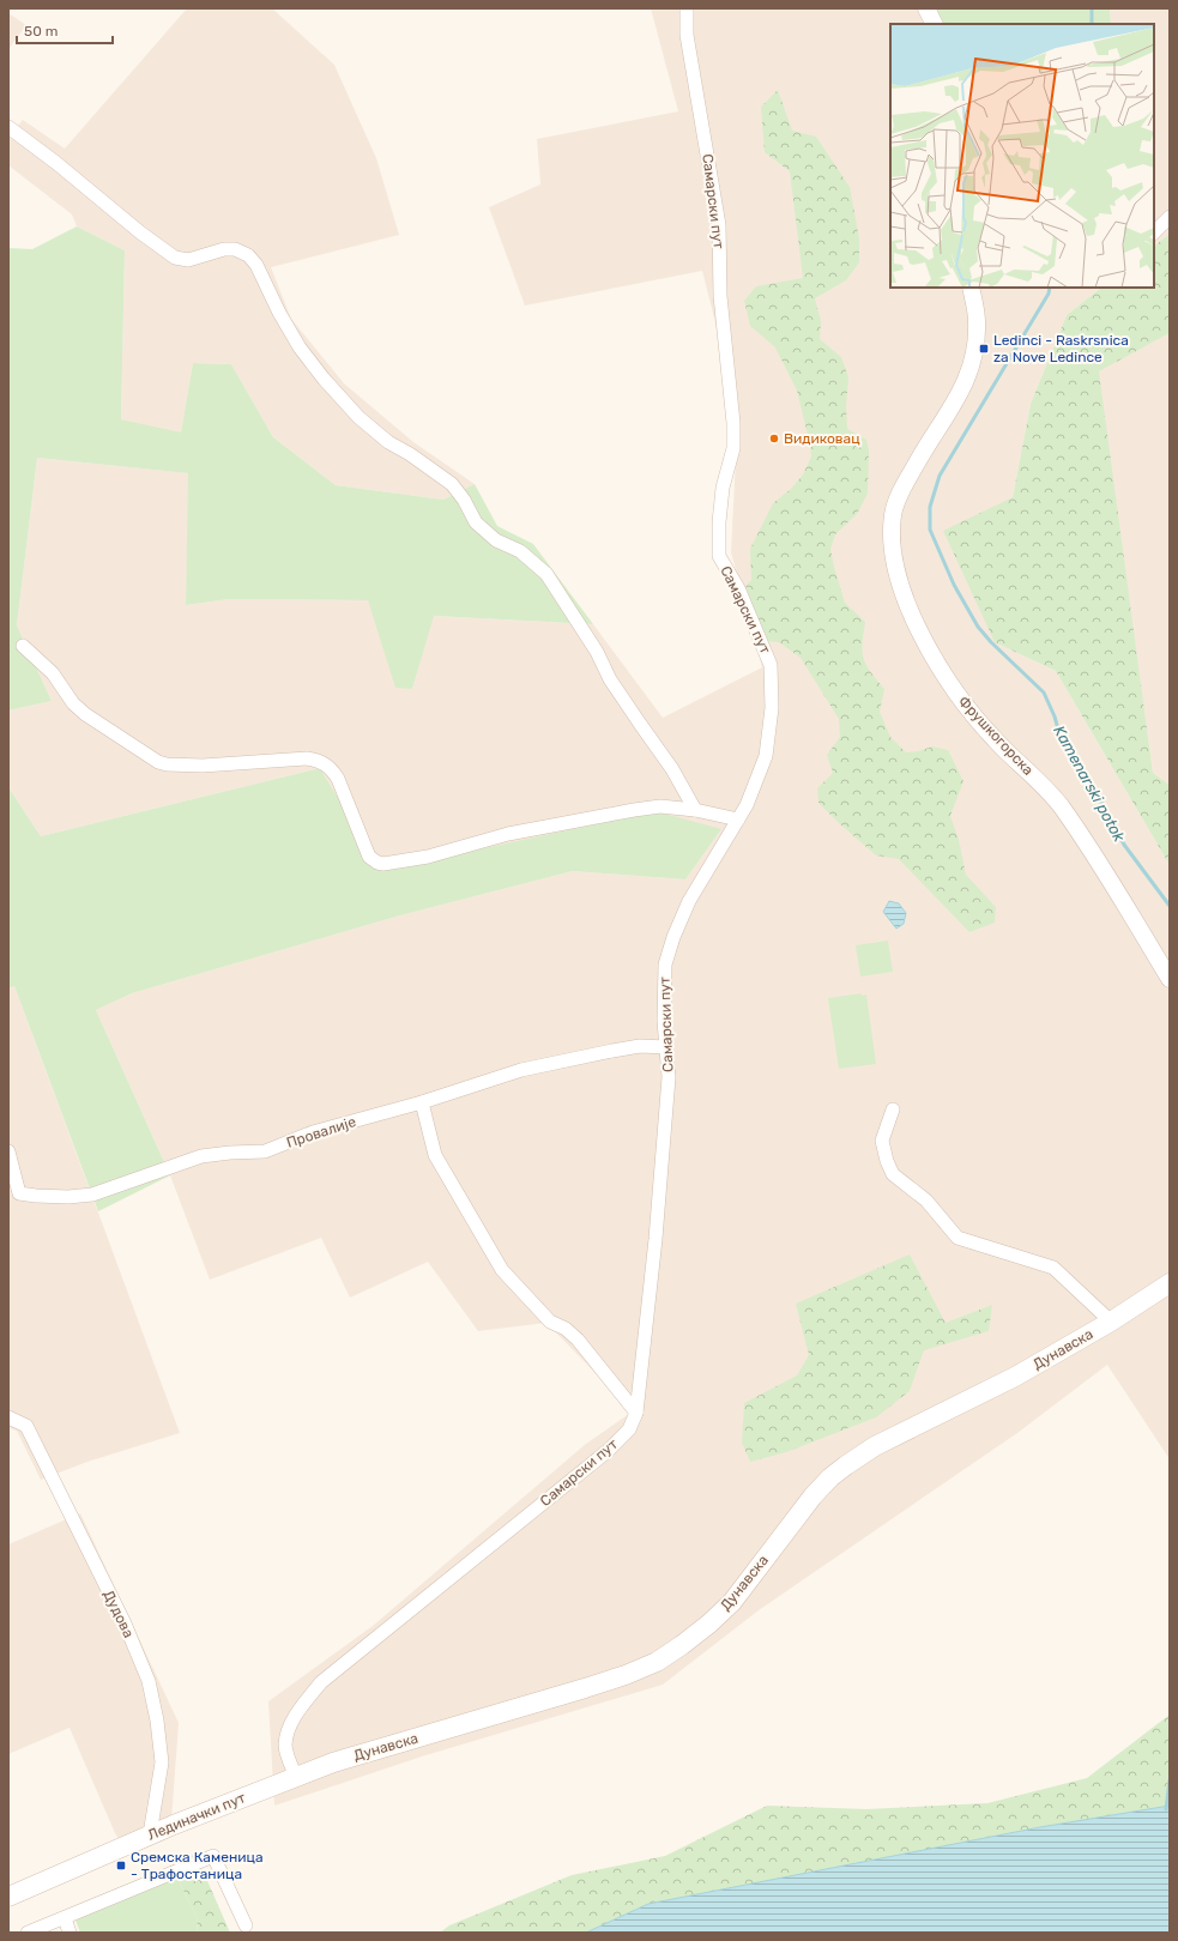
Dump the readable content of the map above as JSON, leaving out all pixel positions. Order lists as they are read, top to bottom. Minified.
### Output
{"streets":{"main road":["Дунавска","Лединачки пут"],"street":["Самарски пут","Фрушкогорска","Провалије","Дудова"]},"crossings":[["Самарски пут","Провалије"],["Самарски пут","Лединачки пут"],["Дунавска","Лединачки пут"],["Дудова","Лединачки пут"]],"water":["Kamenarski potok"],"places":{"transit":["Ledinci - Raskrsnica za Nove Ledince","Сремска Каменица - Трафостаница"],"other":["Видиковац"]},"scale_bar":"50 m"}
